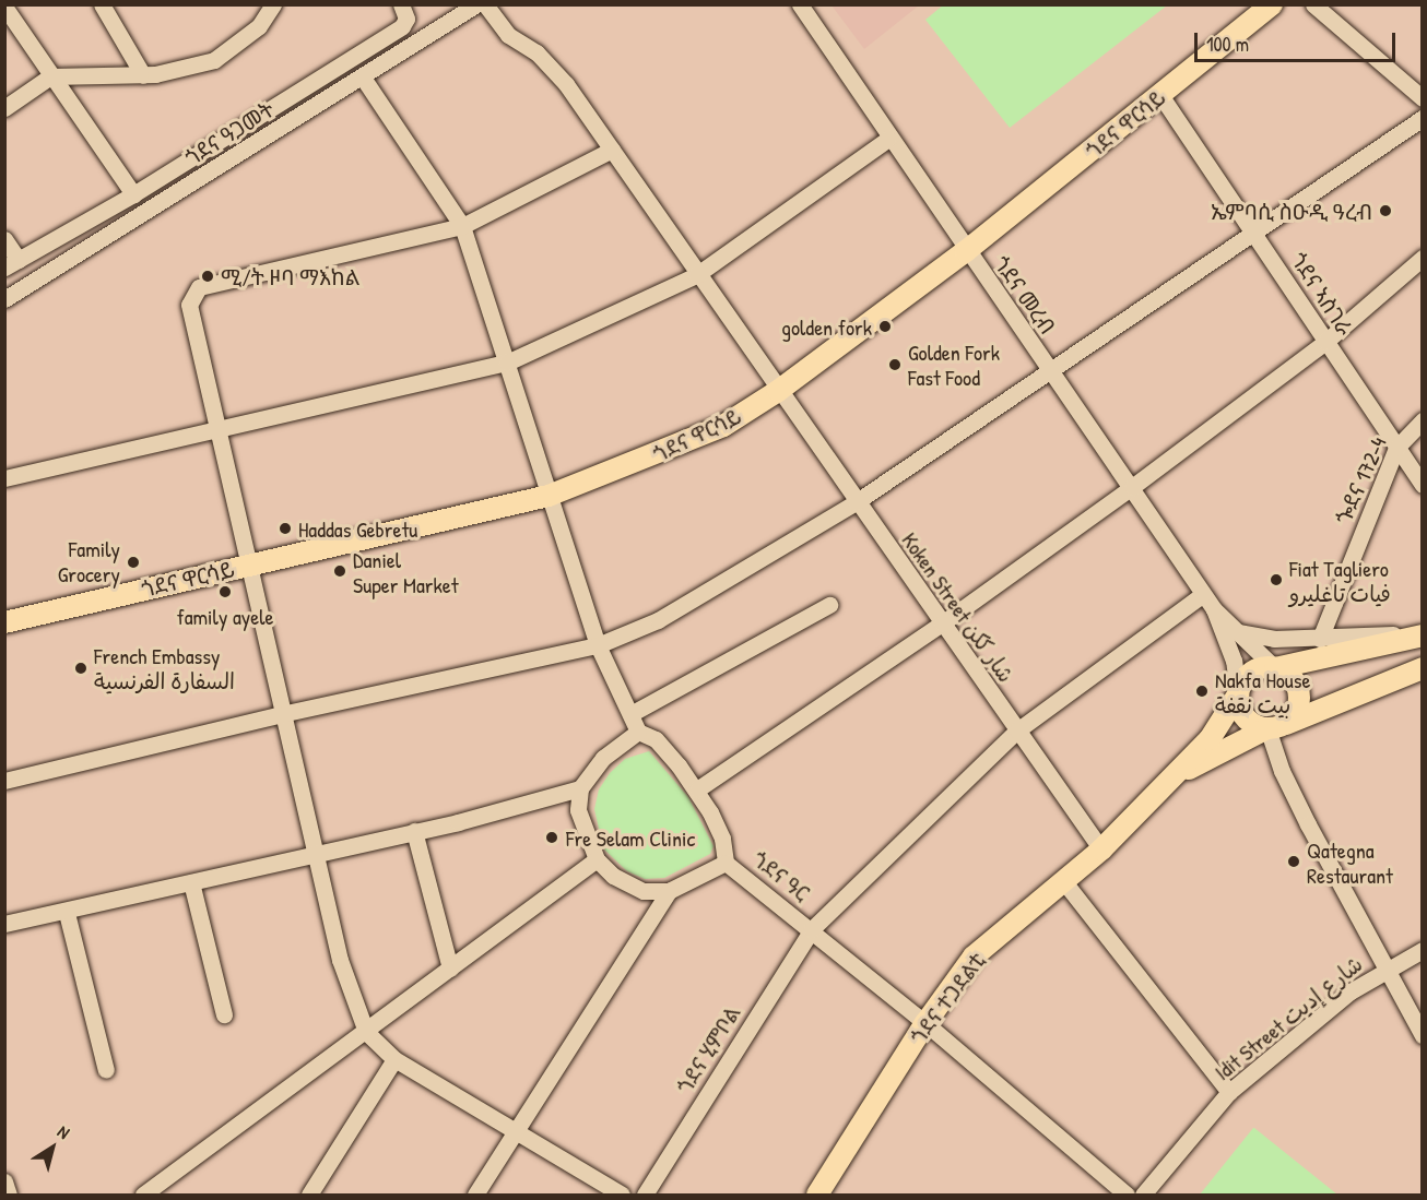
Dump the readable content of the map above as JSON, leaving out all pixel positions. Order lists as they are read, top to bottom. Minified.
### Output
{"streets":{"main road":["ጎደና ዋርሳይ","ጎደና ተጋደልቲ"],"street":["ጎደና ዓጋመት","ጎደና ኣስገራ","ጎደና መረብ","ጐደና 172-4","Koken Street شار ككن","ጎደና ዓር","Idit Street شارع إديت","ጎደና ሂምቦል"]},"crossings":[["ጎደና ዋርሳይ","ጎደና ኣስገራ"],["ጎደና ዋርሳይ","ጎደና መረብ"],["ጎደና ዋርሳይ","Koken Street شار ككن"],["ጎደና ዋርሳይ","ጎደና ዓር"],["ጎደና ዓጋመት","ጎደና ዓር"],["ጎደና ኣስገራ","ጐደና 172-4"],["ጎደና መረብ","ጎደና ሂምቦል"],["Koken Street شار ككن","ጎደና ተጋደልቲ"],["Koken Street شار ككن","ጎደና ሂምቦል"],["ጎደና ዓር","ጎደና ተጋደልቲ"],["ጎደና ዓር","ጎደና ሂምቦል"]],"places":["ኤምባሲ ስዑዲ ዓረብ","ሚ/ት ዞባ ማእከል","golden fork","Golden Fork Fast Food","Haddas Gebretu","Family Grocery","Daniel Super Market","Fiat Tagliero فيات تاغليرو","family ayele","French Embassy السفارة الفرنسية","Nakfa House بيت نقفة","Fre Selam Clinic","Qategna Restaurant"],"scale_bar":"100 m","north":"top right"}
